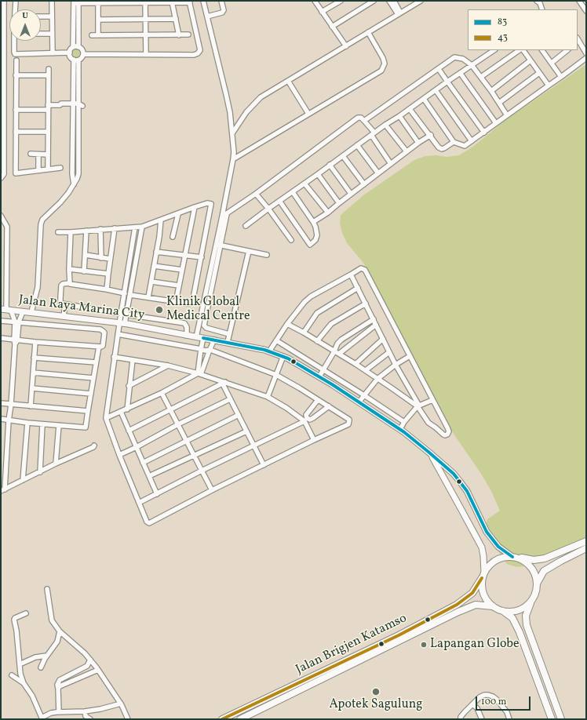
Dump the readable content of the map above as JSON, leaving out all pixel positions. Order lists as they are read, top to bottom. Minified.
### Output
{"streets":{"highway":["Jalan Brigjen Katamso"],"main road":["Jalan Raya Marina City"]},"crossings":[["Jalan Raya Marina City","Jalan Brigjen Katamso"]],"places":["Klinik Global Medical Centre","Lapangan Globe","Apotek Sagulung"],"lines":["transit line 83","transit line 43"],"legend":["83","43"],"scale_bar":"100 m","north":"top"}
